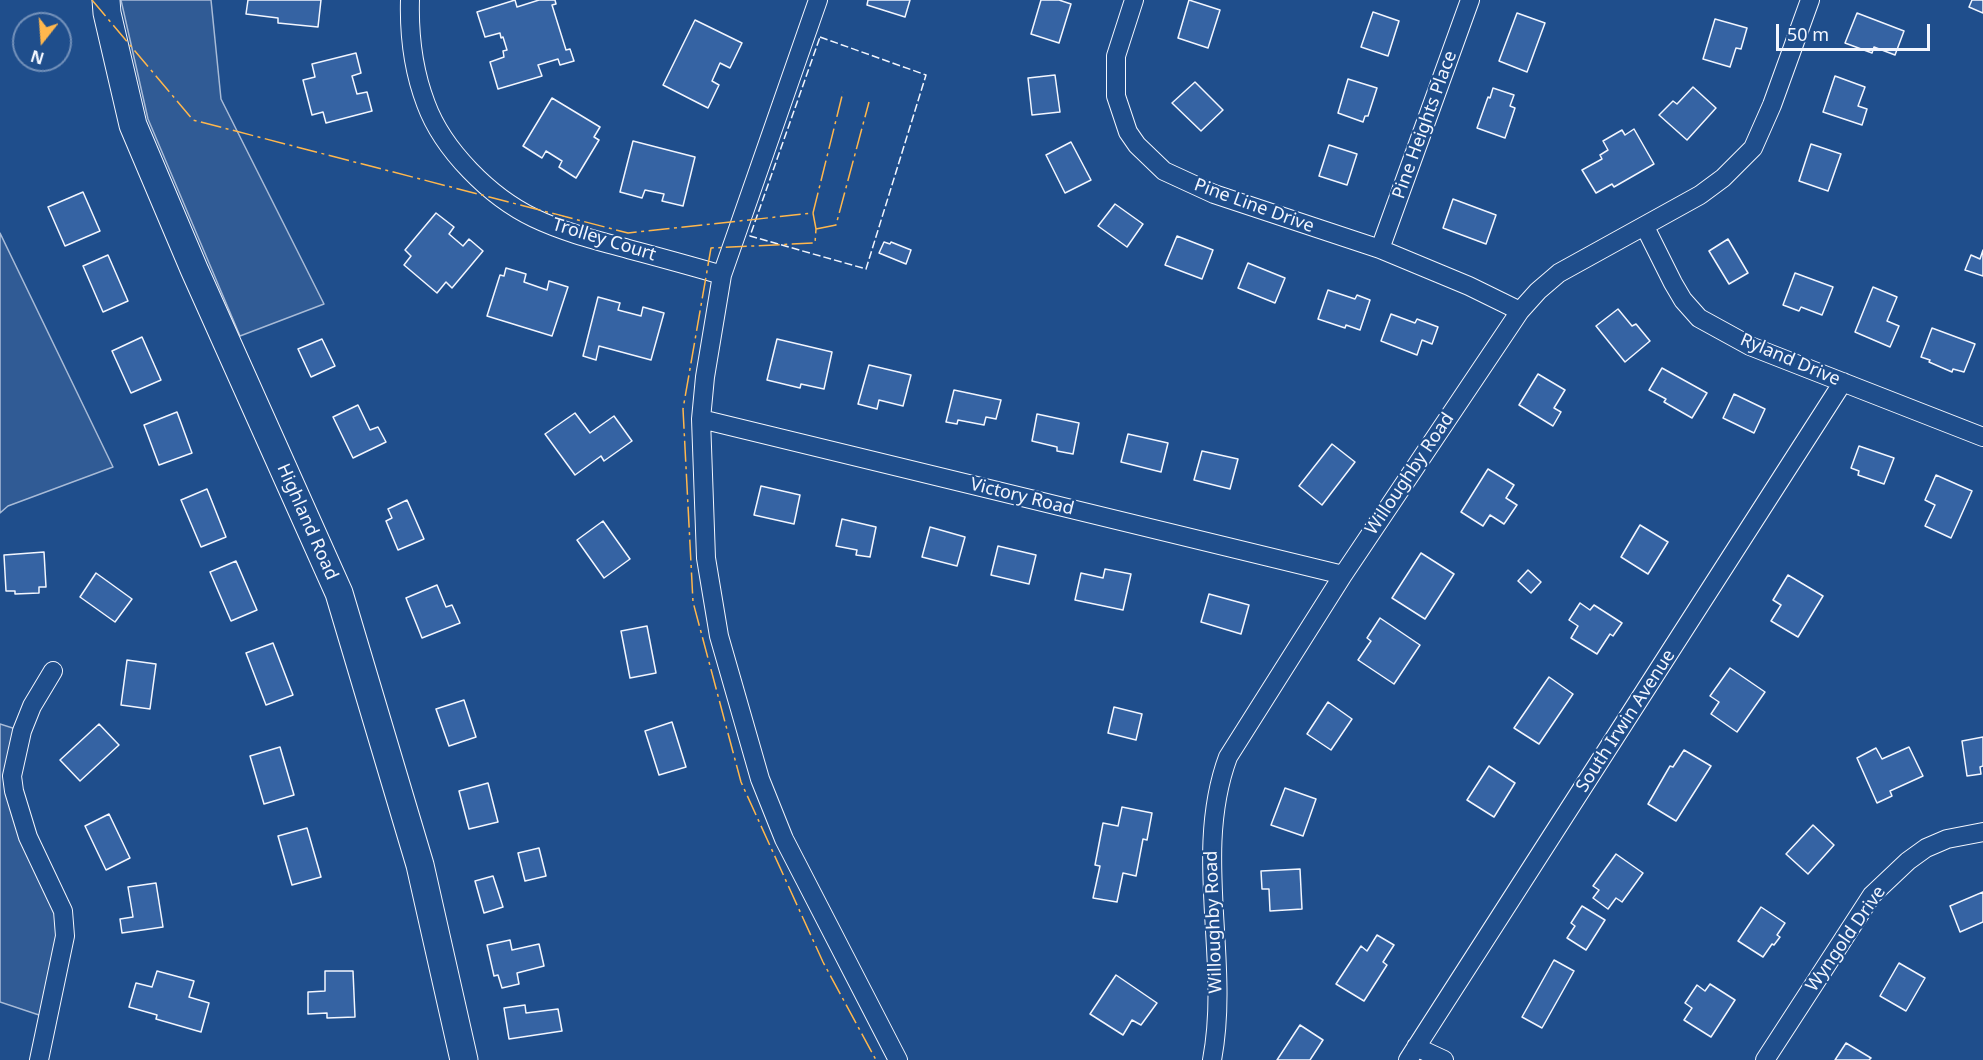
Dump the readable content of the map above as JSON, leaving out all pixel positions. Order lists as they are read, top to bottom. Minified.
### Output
{"streets":{"street":["Pine Heights Place","Pine Line Drive","Trolley Court","Ryland Drive","Willoughby Road","Victory Road","Highland Road","South Irwin Avenue","Wyngold Drive"]},"crossings":[["Pine Heights Place","Pine Line Drive"],["Pine Line Drive","Willoughby Road"],["Ryland Drive","Willoughby Road"],["Ryland Drive","South Irwin Avenue"],["Willoughby Road","Victory Road"]],"scale_bar":"50 m","north":"bottom"}
